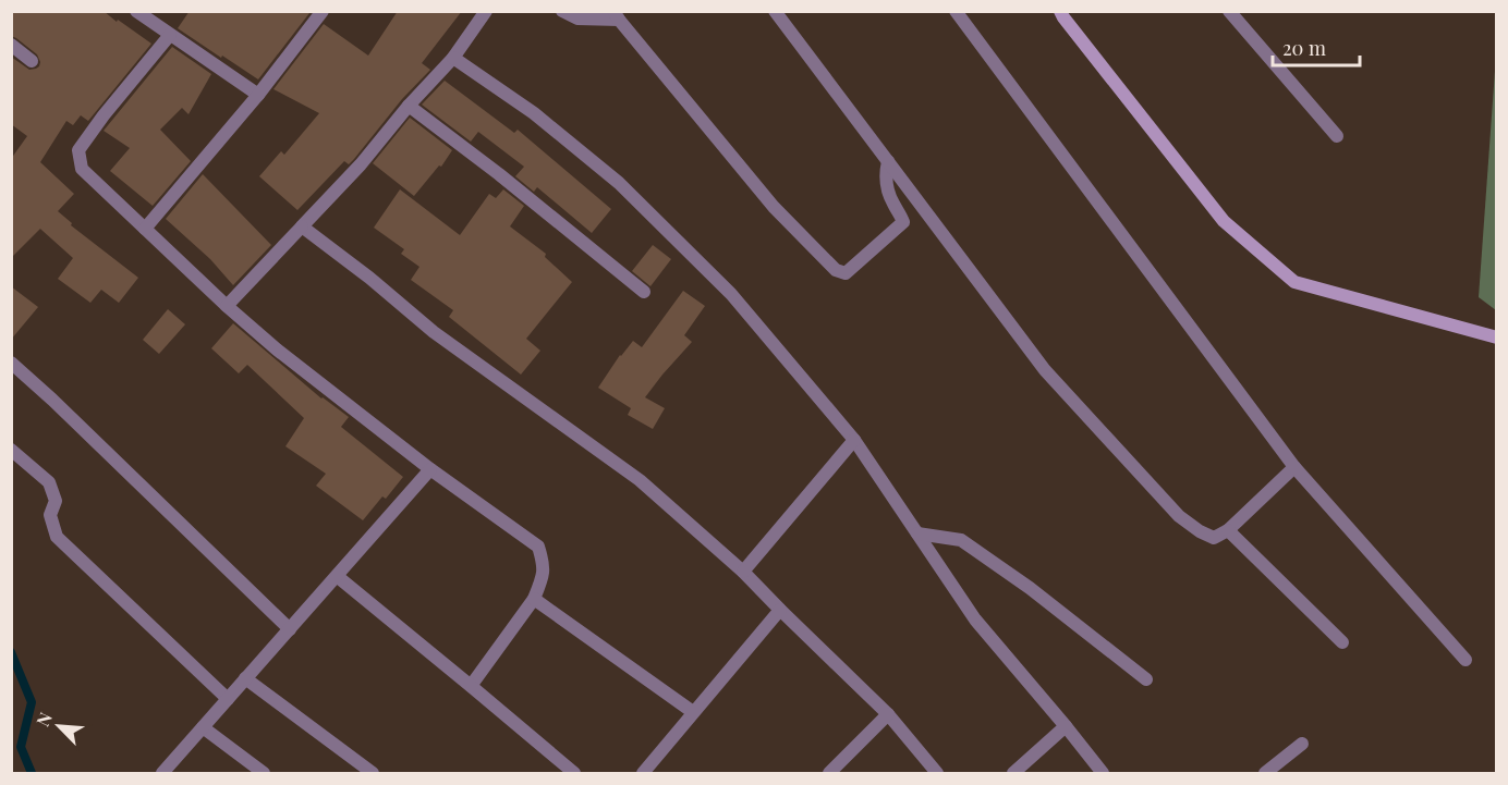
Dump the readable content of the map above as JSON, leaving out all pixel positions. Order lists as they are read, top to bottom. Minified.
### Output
{"scale_bar":"20 m","north":"top left"}
